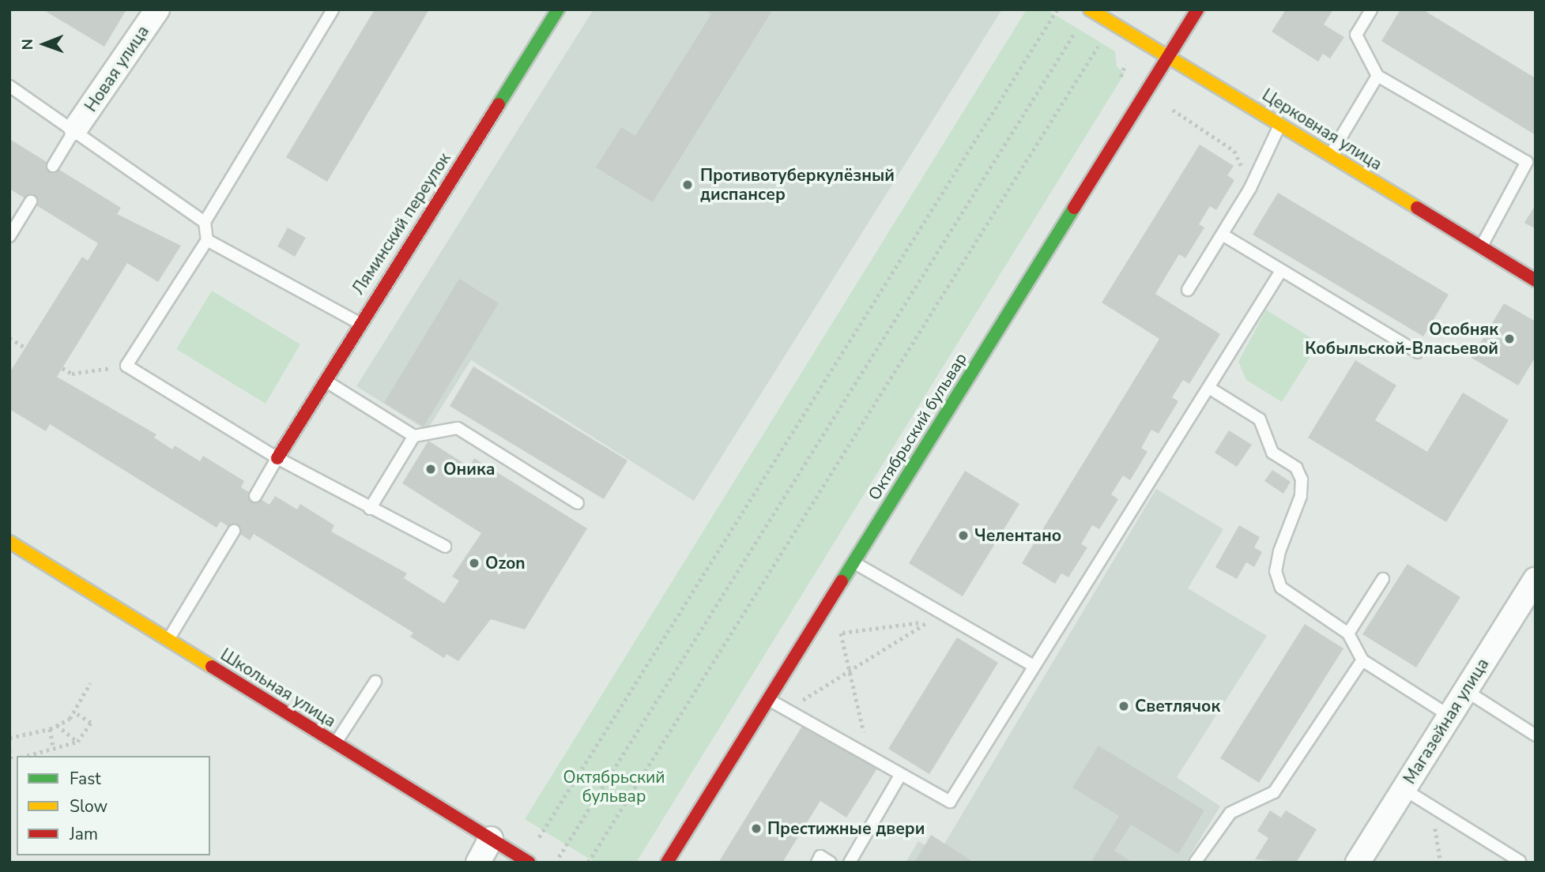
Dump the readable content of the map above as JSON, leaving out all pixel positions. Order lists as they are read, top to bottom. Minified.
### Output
{"streets":{"street":["Новая улица","Церковная улица","Ляминский переулок","Октябрьский бульвар","Школьная улица","Магазейная улица"]},"crossings":[["Церковная улица","Октябрьский бульвар"]],"parks":["Октябрьский бульвар"],"places":["Противотуберкулёзный диспансер","Особняк Кобыльской-Власьевой","Оника","Челентано","Ozon","Светлячок","Престижные двери"],"legend":["Fast","Slow","Jam"],"north":"left"}
